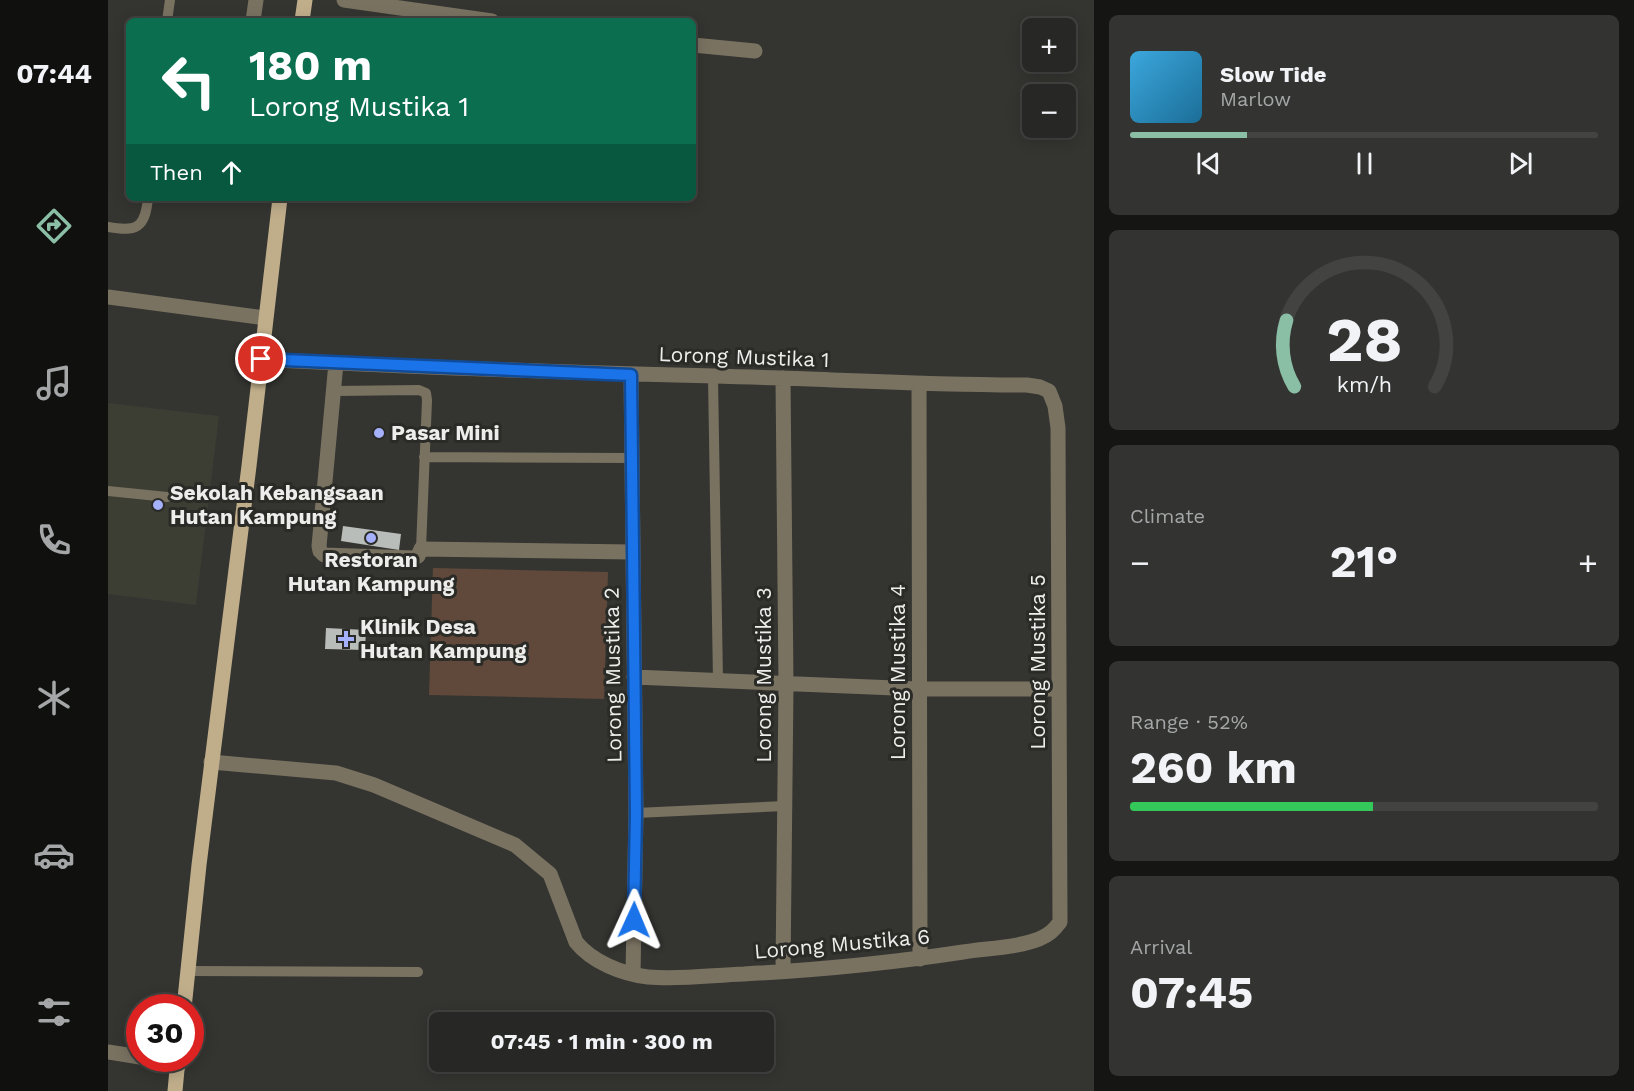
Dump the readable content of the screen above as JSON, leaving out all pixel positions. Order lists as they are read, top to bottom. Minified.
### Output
{"streets":{"street":["Lorong Mustika 1","Lorong Mustika 5","Lorong Mustika 4","Lorong Mustika 2","Lorong Mustika 3","Lorong Mustika 6"]},"crossings":[["Lorong Mustika 1","Lorong Mustika 5"],["Lorong Mustika 1","Lorong Mustika 4"],["Lorong Mustika 1","Lorong Mustika 2"],["Lorong Mustika 1","Lorong Mustika 3"],["Lorong Mustika 5","Lorong Mustika 6"],["Lorong Mustika 4","Lorong Mustika 6"],["Lorong Mustika 2","Lorong Mustika 6"],["Lorong Mustika 3","Lorong Mustika 6"]],"places":{"other":["Pasar Mini","Sekolah Kebangsaan Hutan Kampung","Restoran Hutan Kampung"],"health":["Klinik Desa Hutan Kampung"]},"page":{"tabs":"07:44","map_buttons":["+","−"],"turn":["180 m","Lorong Mustika 1"],"song":["Slow Tide","Marlow"],"then":"Then","tile":["Climate",["Range · 52%","260 km"],["Arrival","07:45"]],"heat":["−","21°","+"],"limit":"30","trip":"07:45 · 1 min · 300 m","gauge":["28","km/h"]}}
